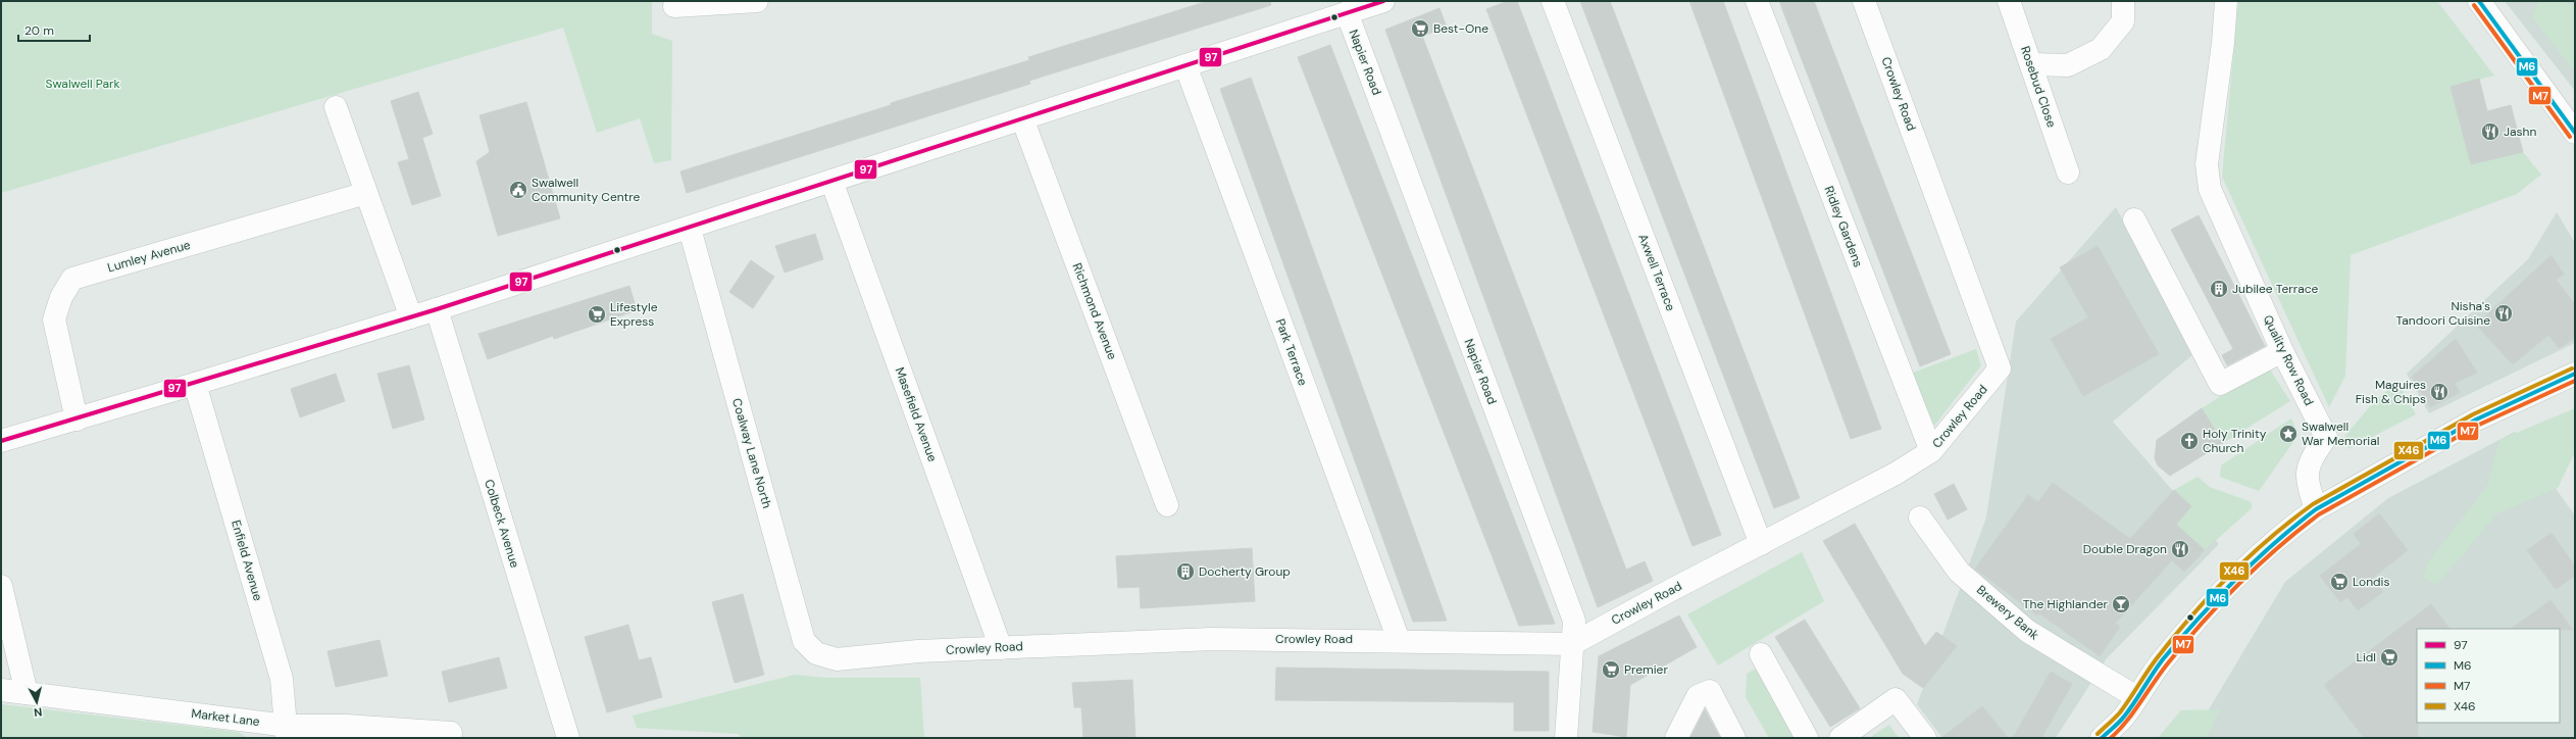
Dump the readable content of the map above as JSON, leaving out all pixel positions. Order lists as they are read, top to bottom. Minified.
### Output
{"streets":{"street":["Napier Road","Rosebud Close","Crowley Road","Ridley Gardens","Lumley Avenue","Axwell Terrace","Richmond Avenue","Park Terrace","Quality Row Road","Masefield Avenue","Coalway Lane North","Colbeck Avenue","Enfield Avenue","Brewery Bank","Market Lane"]},"crossings":[["Napier Road","Crowley Road"],["Crowley Road","Ridley Gardens"],["Crowley Road","Axwell Terrace"],["Crowley Road","Park Terrace"],["Crowley Road","Masefield Avenue"],["Crowley Road","Coalway Lane North"],["Enfield Avenue","Market Lane"]],"parks":["Swalwell Park"],"places":{"supermarket":["Best-One","Lifestyle Express","Londis","Lidl","Premier"],"restaurant":["Jashn","Nisha's Tandoori Cuisine","Maguires Fish & Chips","Double Dragon"],"public building":["Swalwell Community Centre"],"building":["Jubilee Terrace","Docherty Group"],"place":["Swalwell War Memorial"],"church":["Holy Trinity Church"],"bar":["The Highlander"]},"lines":["transit line 97","transit line M6","transit line M7","transit line X46"],"legend":["97","M6","M7","X46"],"scale_bar":"20 m","north":"bottom"}
